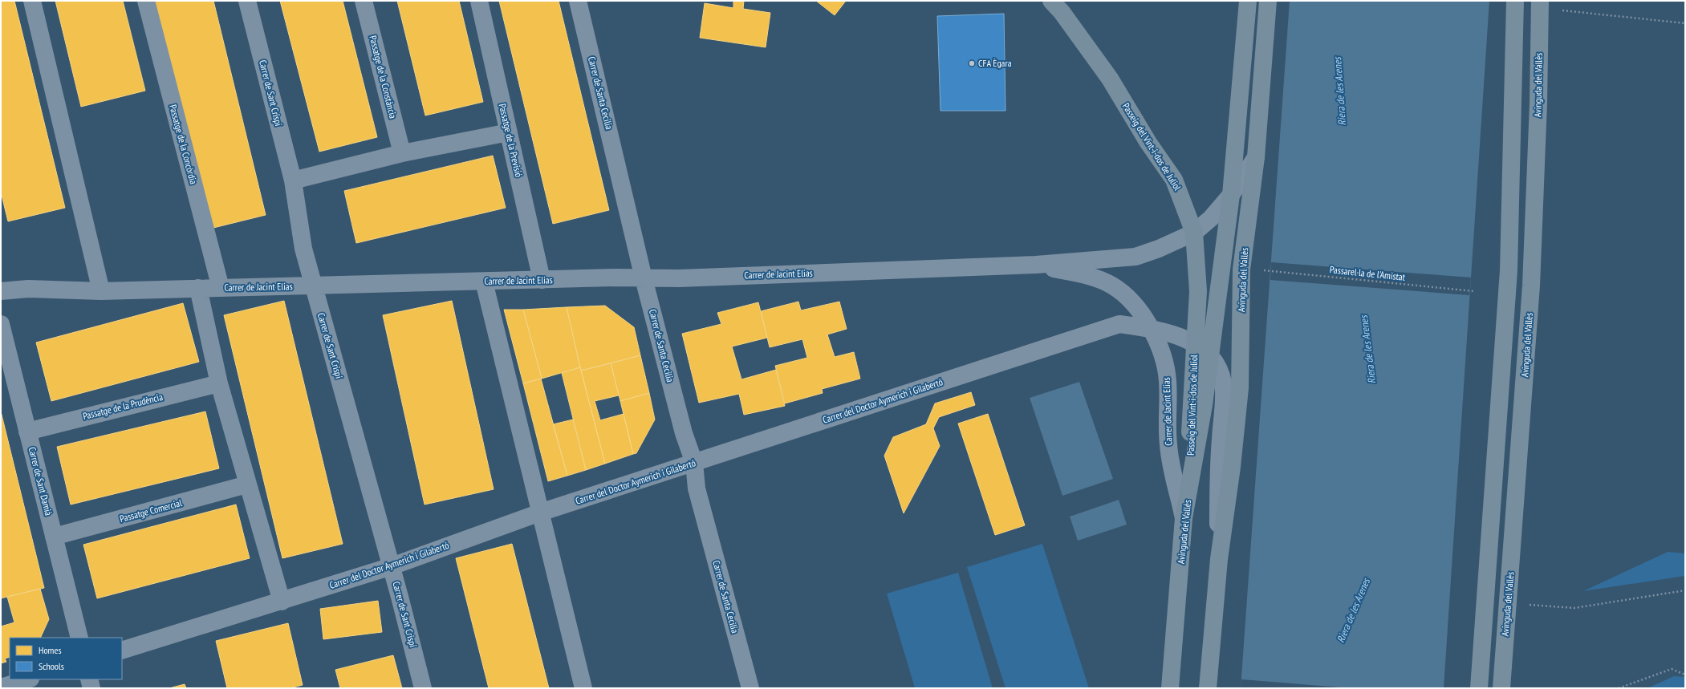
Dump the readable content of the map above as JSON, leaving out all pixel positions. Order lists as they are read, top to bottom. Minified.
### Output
{"streets":{"main road":["Avinguda del Vallès","Passeig del Vint-i-dos de Juliol"],"street":["Passatge de la Constància","Carrer de Sant Crispí","Carrer de Santa Cecilia","Passatge de la Previsió","Passatge de la Concòrdia","Carrer de Jacint Elias","Carrer del Doctor Aymerich i Gilabertó","Passatge de la Prudència","Carrer de Sant Damià","Passatge Comercial"],"path":["Passarel·la de l'Amistat"]},"crossings":[["Avinguda del Vallès","Passeig del Vint-i-dos de Juliol"],["Avinguda del Vallès","Carrer de Jacint Elias"],["Avinguda del Vallès","Carrer del Doctor Aymerich i Gilabertó"],["Carrer de Sant Crispí","Carrer de Jacint Elias"],["Carrer de Sant Crispí","Carrer del Doctor Aymerich i Gilabertó"],["Carrer de Santa Cecilia","Carrer de Jacint Elias"],["Carrer de Santa Cecilia","Carrer del Doctor Aymerich i Gilabertó"],["Passatge de la Previsió","Carrer de Jacint Elias"],["Passatge de la Concòrdia","Carrer de Jacint Elias"],["Passeig del Vint-i-dos de Juliol","Carrer de Jacint Elias"],["Carrer de Jacint Elias","Carrer del Doctor Aymerich i Gilabertó"],["Passatge de la Prudència","Carrer de Sant Damià"],["Carrer de Sant Damià","Passatge Comercial"]],"water":["Riera de les Arenes"],"places":["CFA Ègara"],"legend":["Homes","Schools"]}
